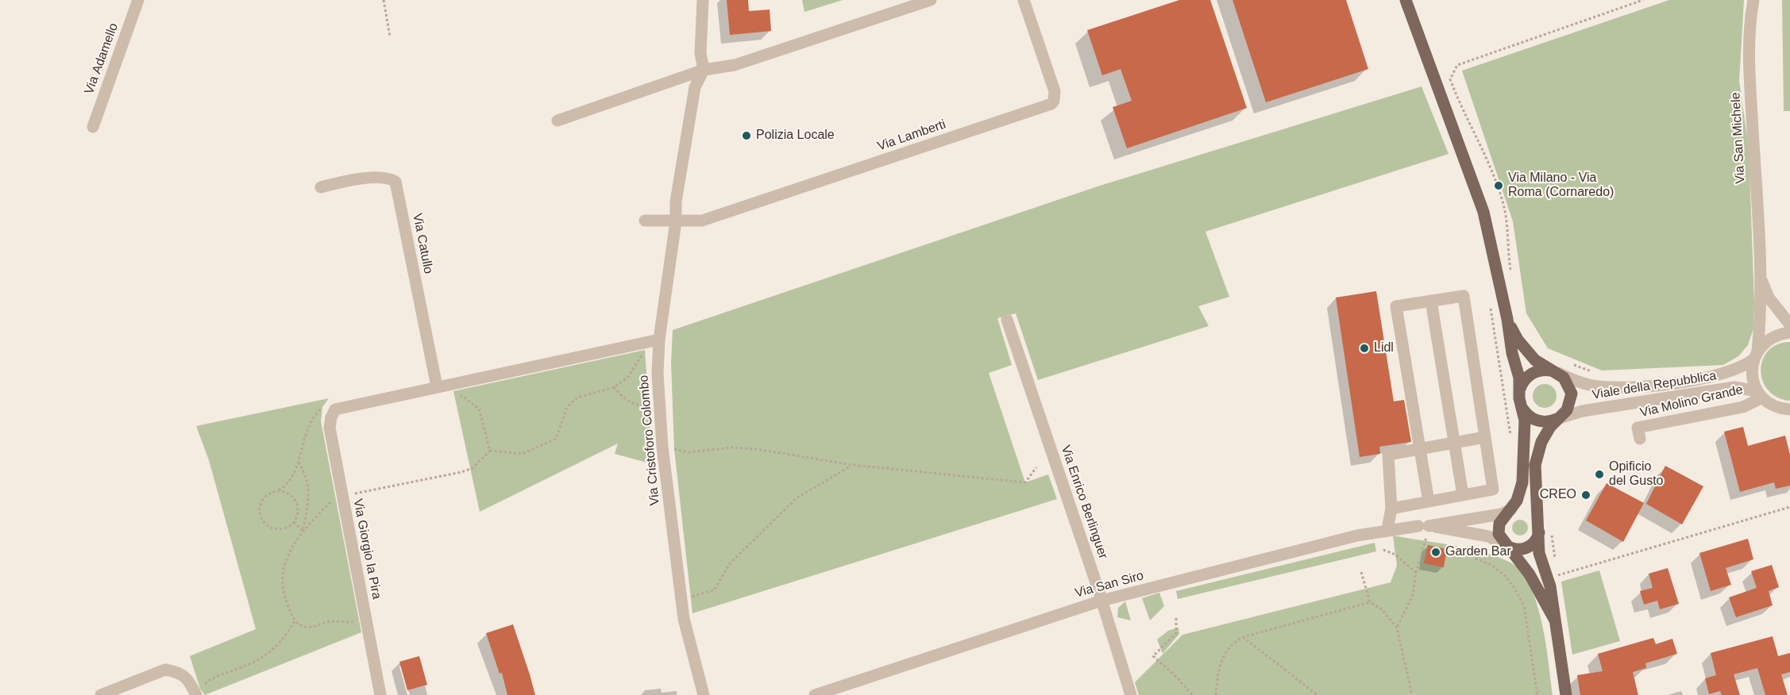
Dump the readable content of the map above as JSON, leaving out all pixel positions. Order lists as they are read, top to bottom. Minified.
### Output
{"streets":{"street":["Via Adamello","Via Lamberti","Via San Michele","Via Catullo","Viale della Repubblica","Via Molino Grande","Via Cristoforo Colombo","Via Enrico Berlinguer","Via Giorgio la Pira","Via San Siro"]},"crossings":[["Via Lamberti","Via Cristoforo Colombo"],["Via San Michele","Viale della Repubblica"],["Via San Michele","Via Molino Grande"],["Viale della Repubblica","Via Molino Grande"],["Via Enrico Berlinguer","Via San Siro"]],"places":["Polizia Locale","Via Milano - Via Roma (Cornaredo)","Lidl","Opificio del Gusto","CREO","Garden Bar"]}
